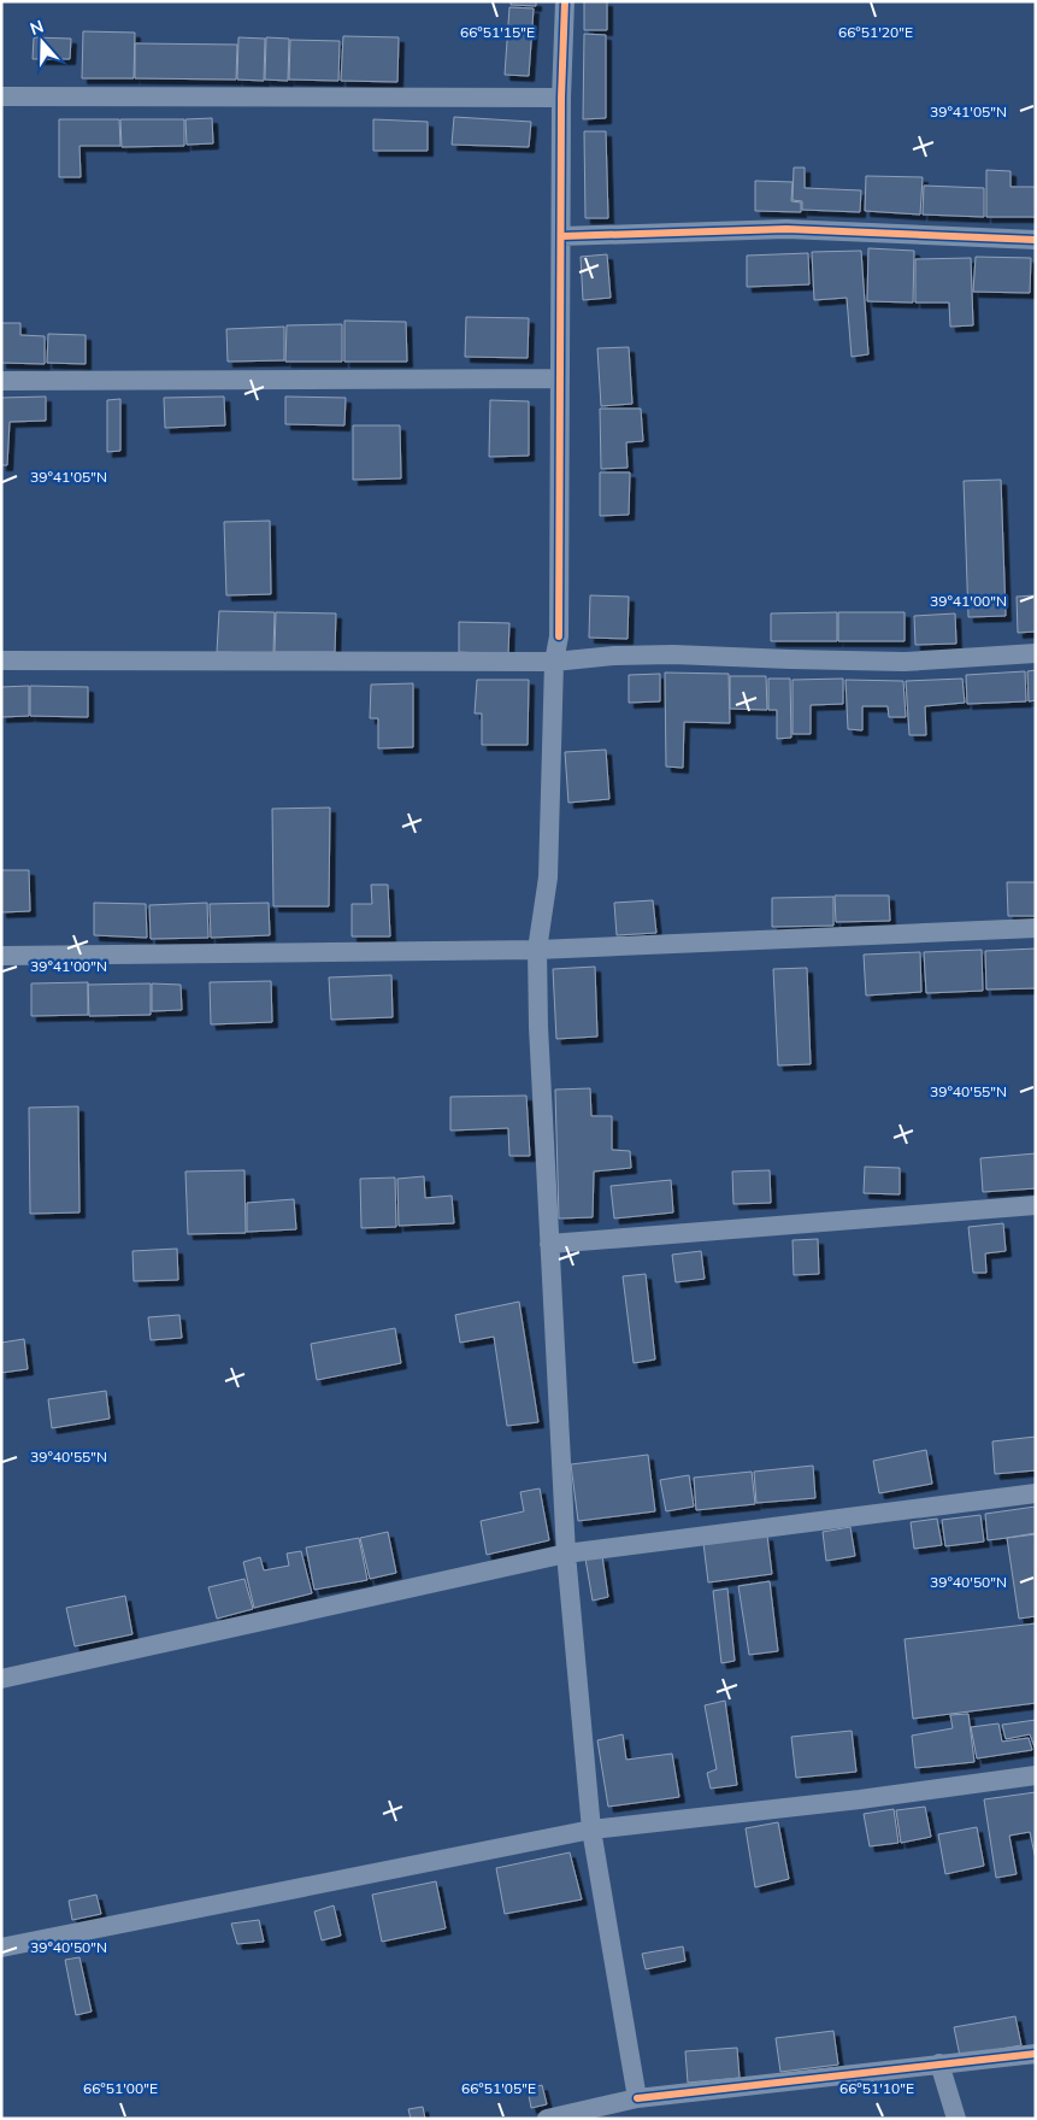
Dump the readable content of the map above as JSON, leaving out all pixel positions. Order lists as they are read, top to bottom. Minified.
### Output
{"north":"top","coordinates":["66°51'15\"E","66°51'20\"E","39°41'05\"N","39°41'00\"N","39°40'55\"N","39°40'50\"N","66°51'00\"E","66°51'05\"E","66°51'10\"E"]}
